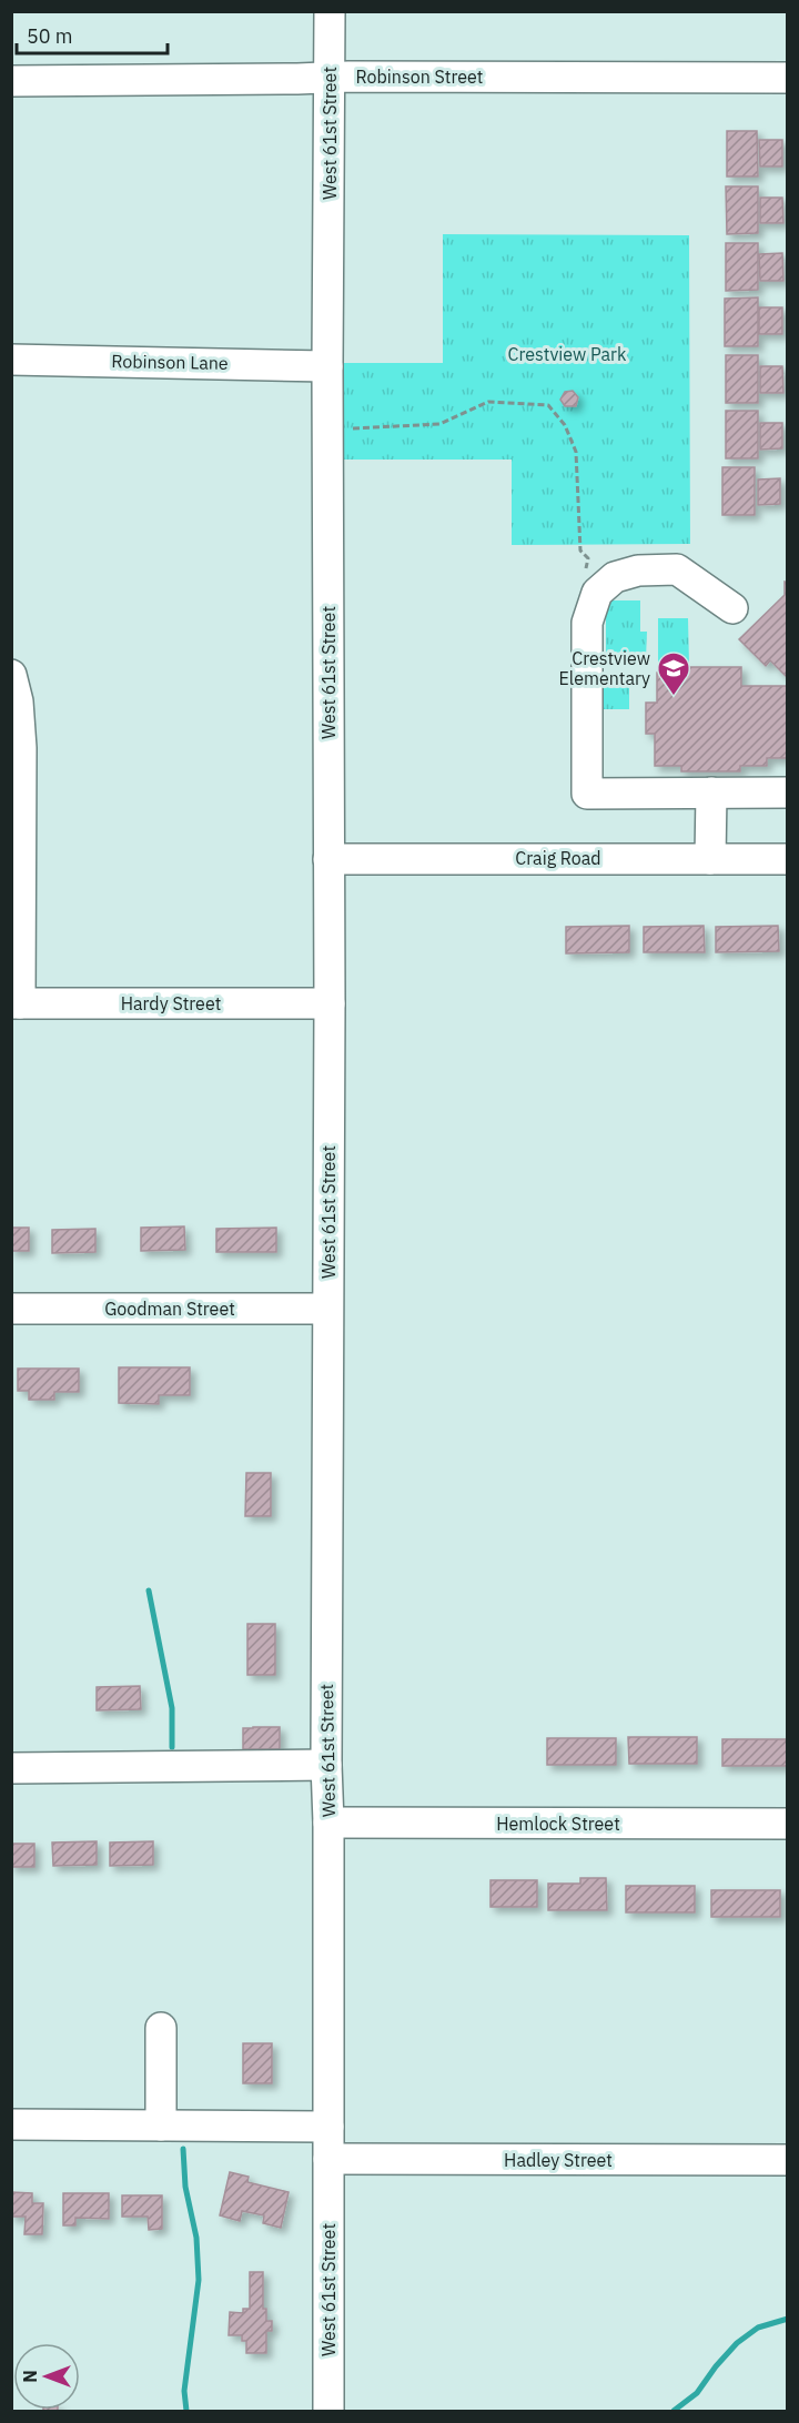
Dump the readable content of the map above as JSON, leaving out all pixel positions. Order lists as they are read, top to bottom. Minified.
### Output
{"streets":{"street":["Robinson Street","West 61st Street","Robinson Lane","Craig Road","Hardy Street","Goodman Street","Hemlock Street","Hadley Street"]},"crossings":[["Robinson Street","West 61st Street"],["West 61st Street","Robinson Lane"],["West 61st Street","Craig Road"],["West 61st Street","Hardy Street"],["West 61st Street","Goodman Street"],["West 61st Street","Hemlock Street"],["West 61st Street","Hadley Street"]],"parks":["Crestview Park"],"places":{"school or university":["Crestview Elementary"]},"scale_bar":"50 m","north":"left"}
